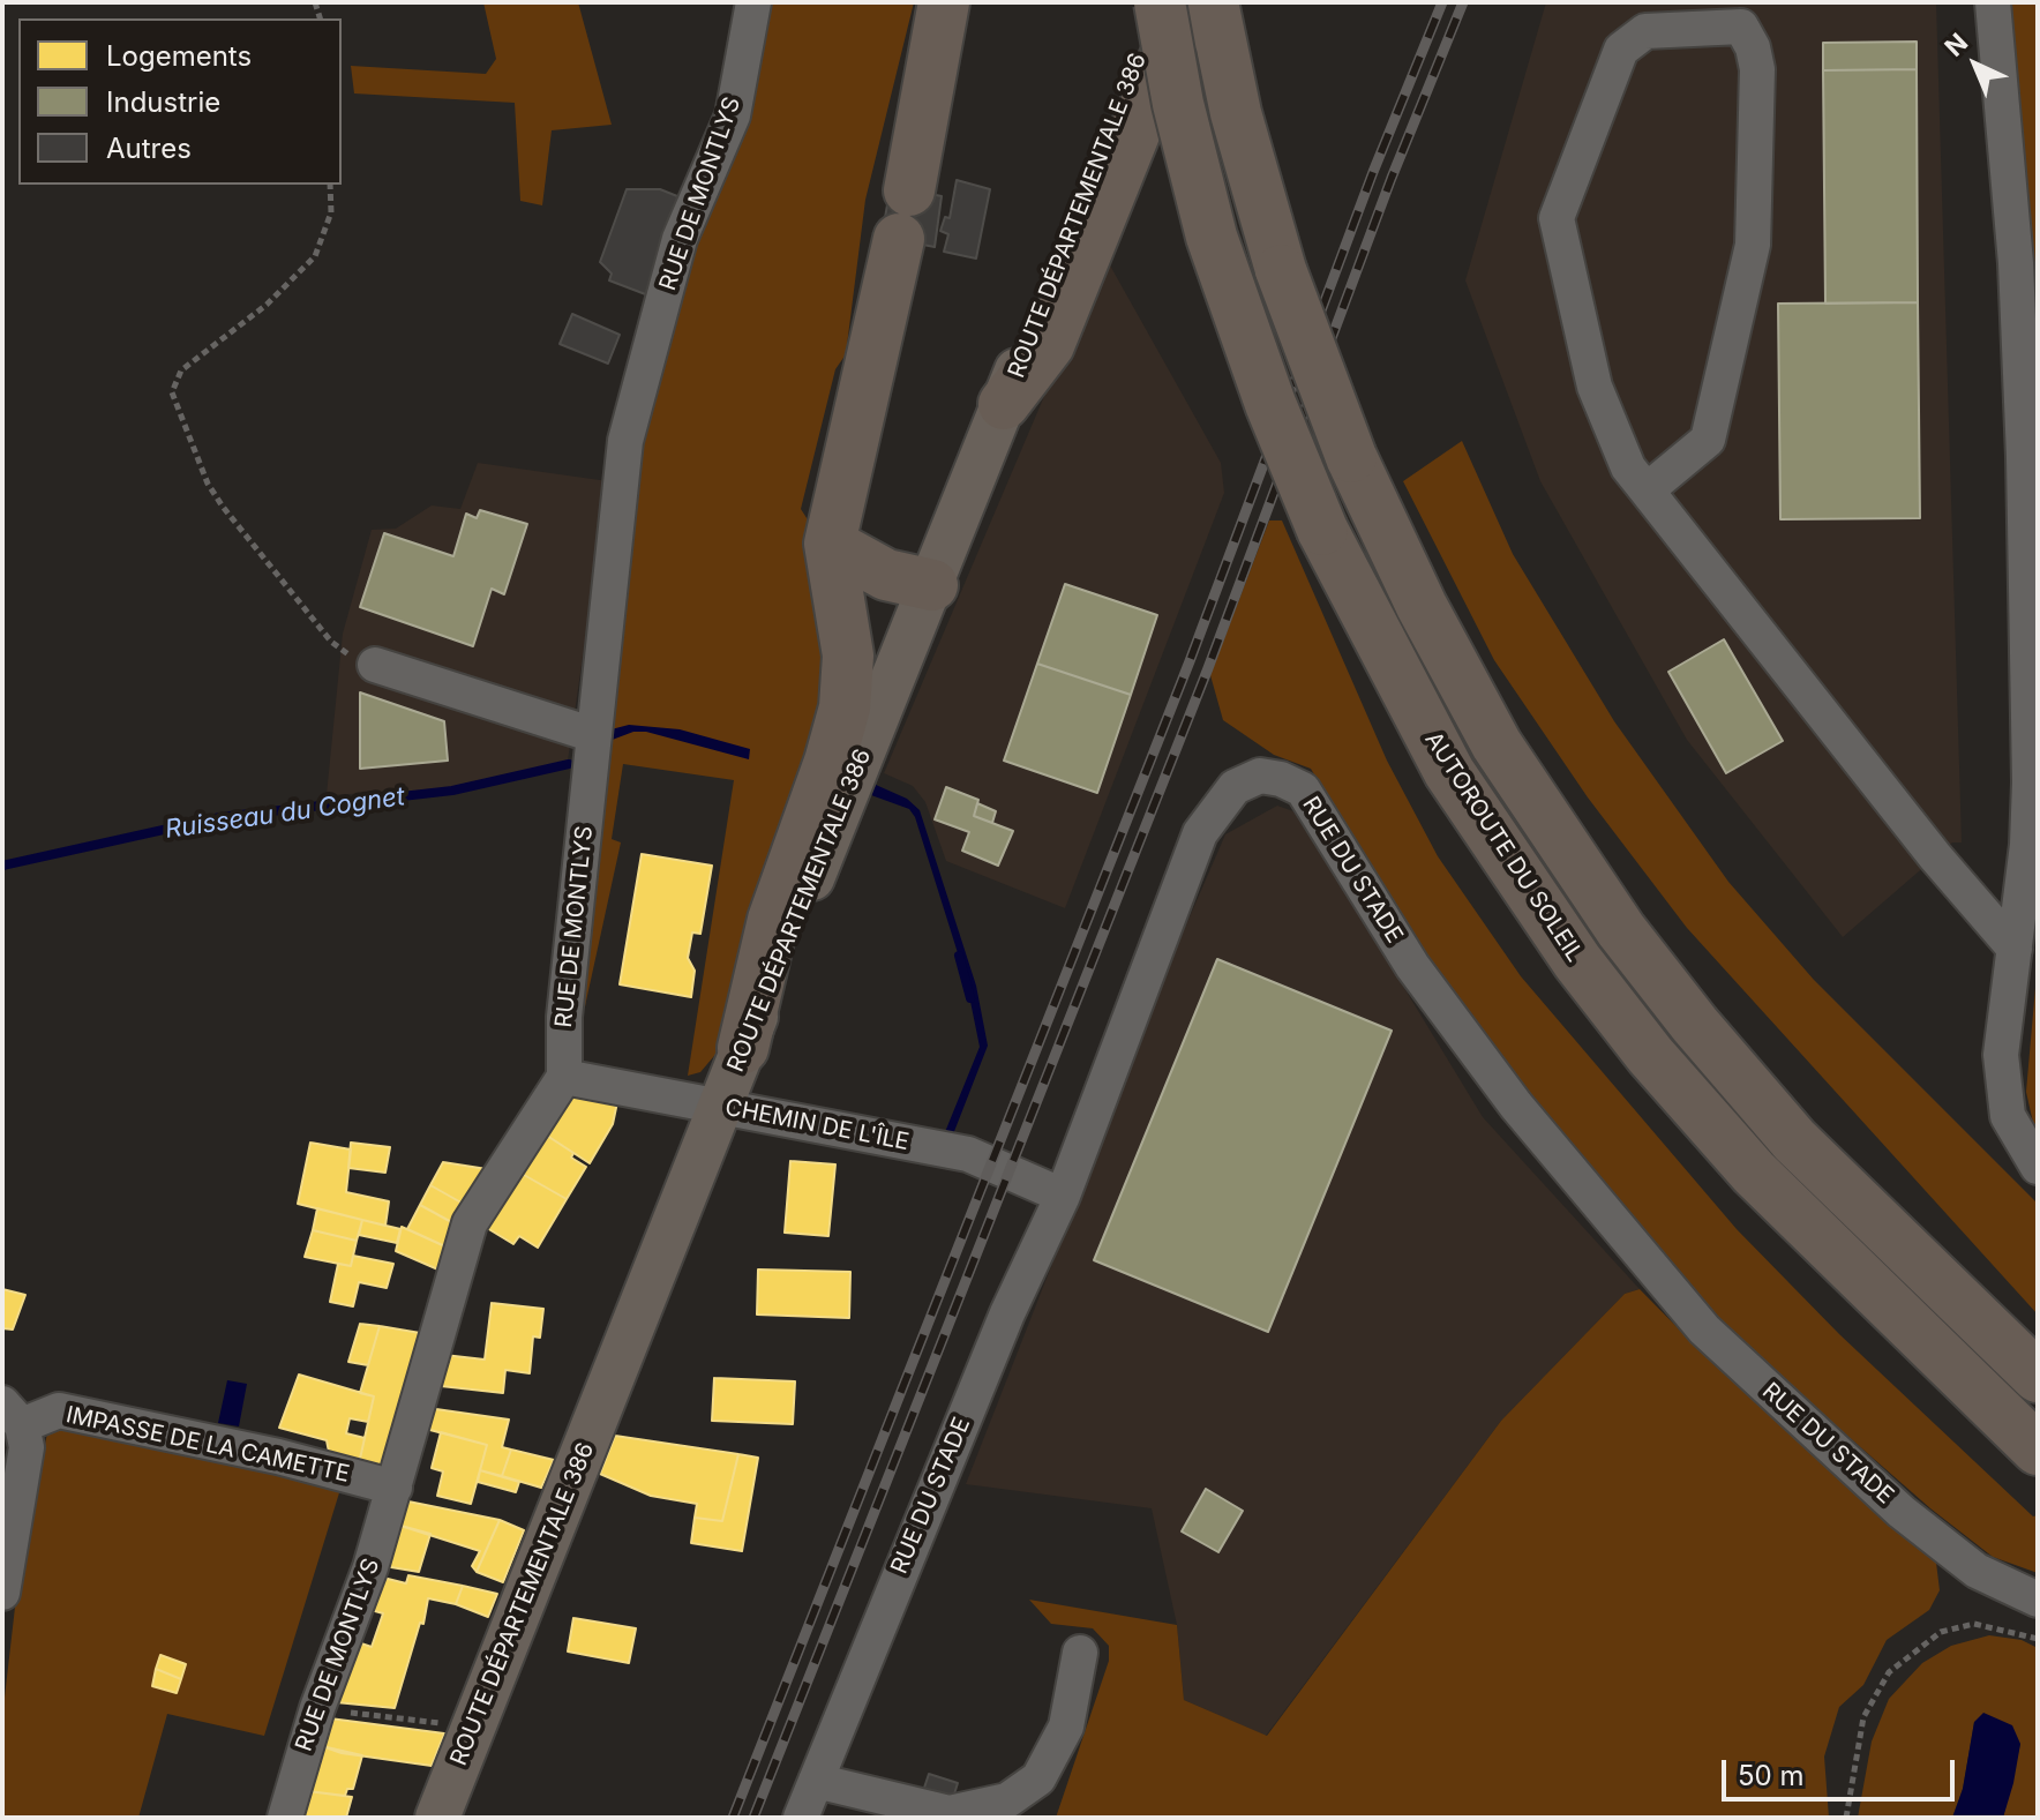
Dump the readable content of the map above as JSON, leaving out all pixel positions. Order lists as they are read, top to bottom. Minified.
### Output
{"streets":{"highway":["AUTOROUTE DU SOLEIL"],"main road":["ROUTE DÉPARTEMENTALE 386"],"street":["RUE DE MONTLYS","RUE DU STADE","CHEMIN DE L'ÎLE","IMPASSE DE LA CAMETTE"]},"crossings":[["RUE DE MONTLYS","CHEMIN DE L'ÎLE"],["RUE DE MONTLYS","IMPASSE DE LA CAMETTE"],["ROUTE DÉPARTEMENTALE 386","AUTOROUTE DU SOLEIL"],["ROUTE DÉPARTEMENTALE 386","CHEMIN DE L'ÎLE"],["RUE DU STADE","CHEMIN DE L'ÎLE"]],"water":["Ruisseau du Cognet"],"legend":["Logements","Industrie","Autres"],"scale_bar":"50 m","north":"top left"}
